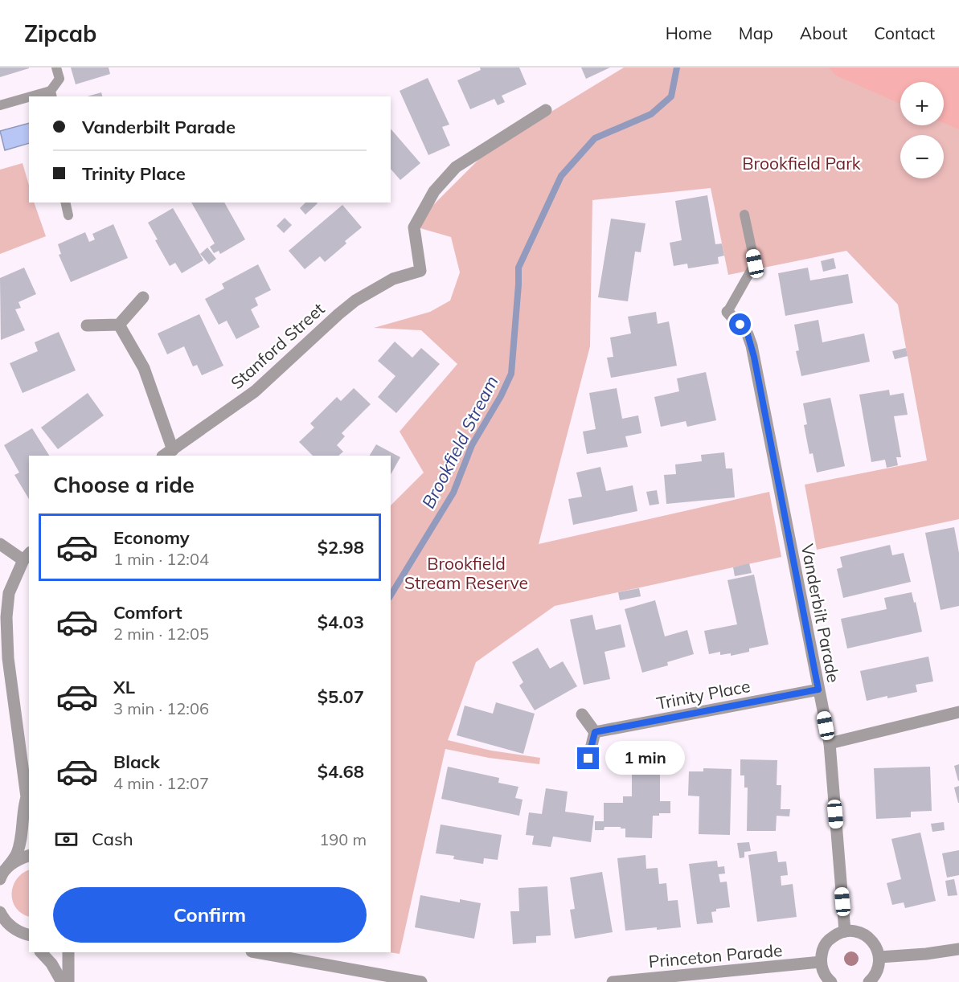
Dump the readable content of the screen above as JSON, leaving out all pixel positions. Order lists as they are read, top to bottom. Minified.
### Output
{"streets":{"street":["Stanford Street","Vanderbilt Parade","Trinity Place","Princeton Parade"]},"crossings":[["Vanderbilt Parade","Trinity Place"]],"water":["Brookfield Stream"],"parks":["Brookfield Park","Brookfield Stream Reserve"],"page":{"header":"Zipcab","nav":["Home","Map","About","Contact"],"map_buttons":["+","−"],"banner":["Vanderbilt Parade","Trinity Place"],"heading":"Choose a ride","list":[{"name":"Economy","note":"1 min · 12:04","value":"$2.98"},{"name":"Comfort","note":"2 min · 12:05","value":"$4.03"},{"name":"XL","note":"3 min · 12:06","value":"$5.07"},{"name":"Black","note":"4 min · 12:07","value":"$4.68"}],"bubble":"1 min","pay":["Cash","190 m"],"buttons":"Confirm"}}
